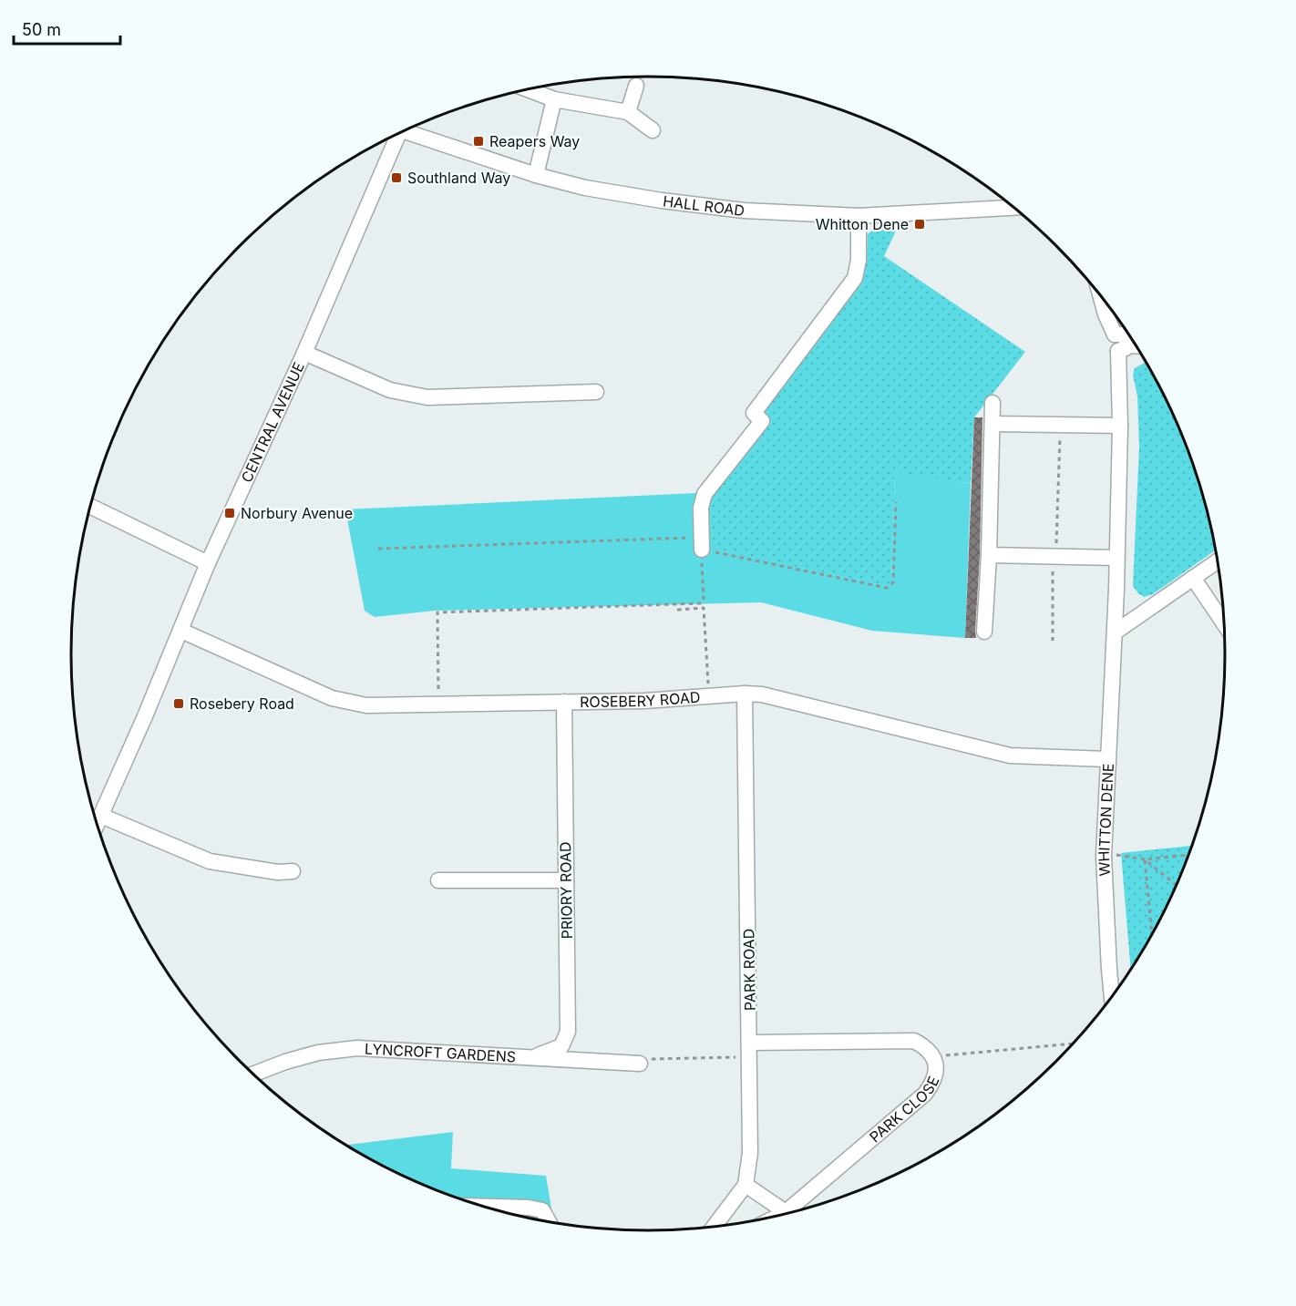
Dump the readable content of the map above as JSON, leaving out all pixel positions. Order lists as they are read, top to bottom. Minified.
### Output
{"streets":{"street":["HALL ROAD","CENTRAL AVENUE","ROSEBERY ROAD","WHITTON DENE","PRIORY ROAD","PARK ROAD","LYNCROFT GARDENS","PARK CLOSE"]},"crossings":[["CENTRAL AVENUE","ROSEBERY ROAD"],["ROSEBERY ROAD","WHITTON DENE"],["ROSEBERY ROAD","PRIORY ROAD"],["ROSEBERY ROAD","PARK ROAD"],["PRIORY ROAD","LYNCROFT GARDENS"],["PARK ROAD","PARK CLOSE"]],"places":{"transit":["Reapers Way","Southland Way","Whitton Dene","Norbury Avenue","Rosebery Road"]},"scale_bar":"50 m"}
